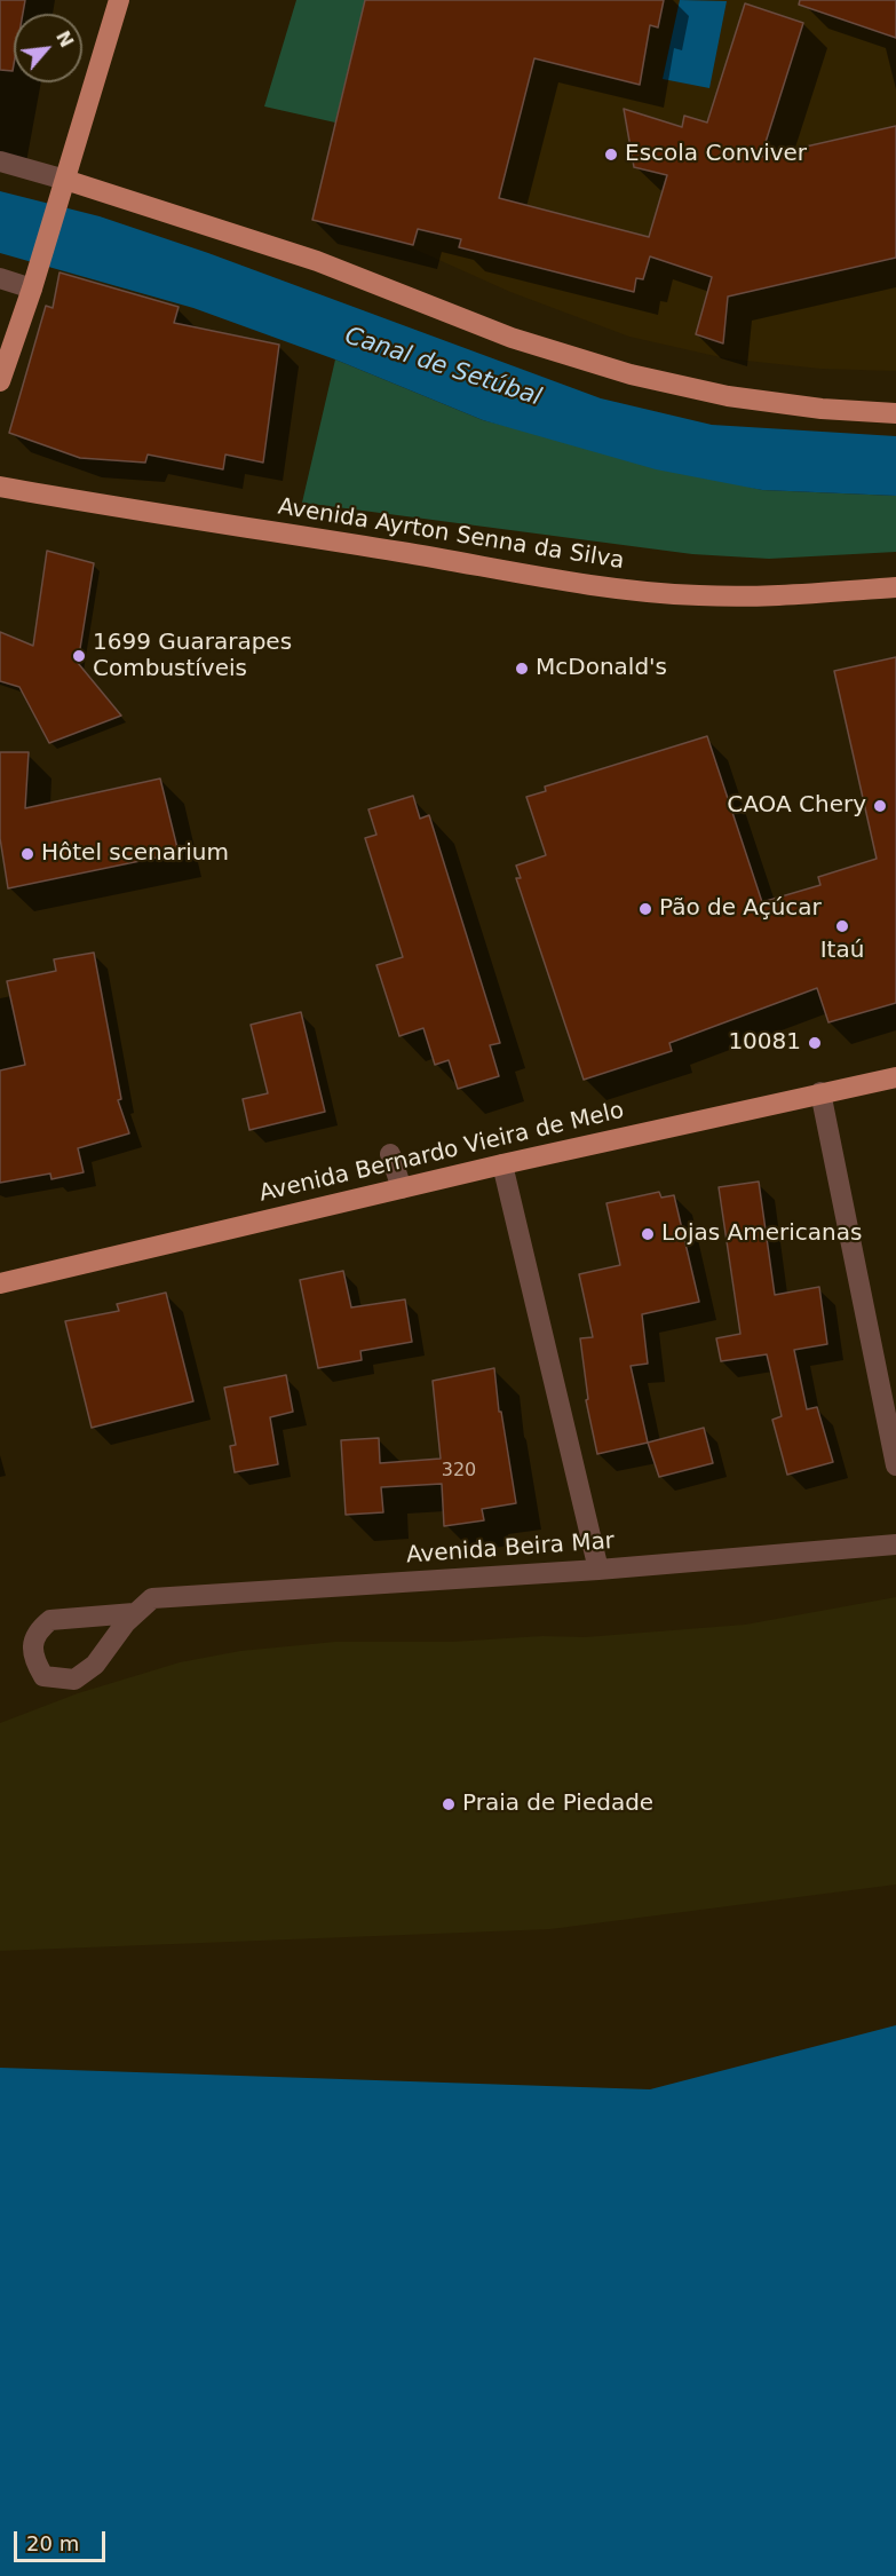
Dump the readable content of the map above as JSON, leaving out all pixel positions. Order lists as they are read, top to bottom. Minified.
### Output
{"streets":{"main road":["Avenida Ayrton Senna da Silva","Avenida Bernardo Vieira de Melo"],"street":["Avenida Beira Mar"]},"water":["Canal de Setúbal"],"places":["Escola Conviver","1699 Guararapes Combustíveis","McDonald's","CAOA Chery","Hôtel scenarium","Pão de Açúcar","Itaú","10081","Lojas Americanas","Praia de Piedade"],"house_numbers":["320"],"scale_bar":"20 m","north":"top right"}
